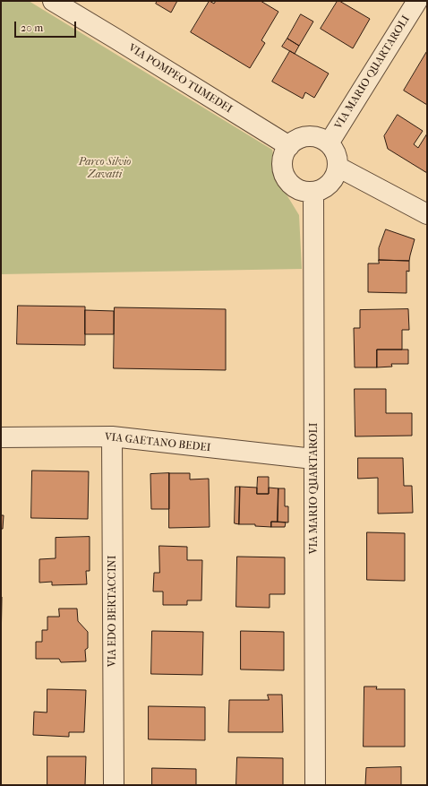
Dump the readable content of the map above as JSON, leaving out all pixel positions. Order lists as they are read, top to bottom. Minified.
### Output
{"streets":{"street":["VIA MARIO QUARTAROLI","VIA POMPEO TUMEDEI","VIA GAETANO BEDEI","VIA EDO BERTACCINI"]},"crossings":[["VIA MARIO QUARTAROLI","VIA POMPEO TUMEDEI"],["VIA MARIO QUARTAROLI","VIA GAETANO BEDEI"],["VIA GAETANO BEDEI","VIA EDO BERTACCINI"]],"parks":["Parco Silvio Zavatti"],"scale_bar":"20 m"}
